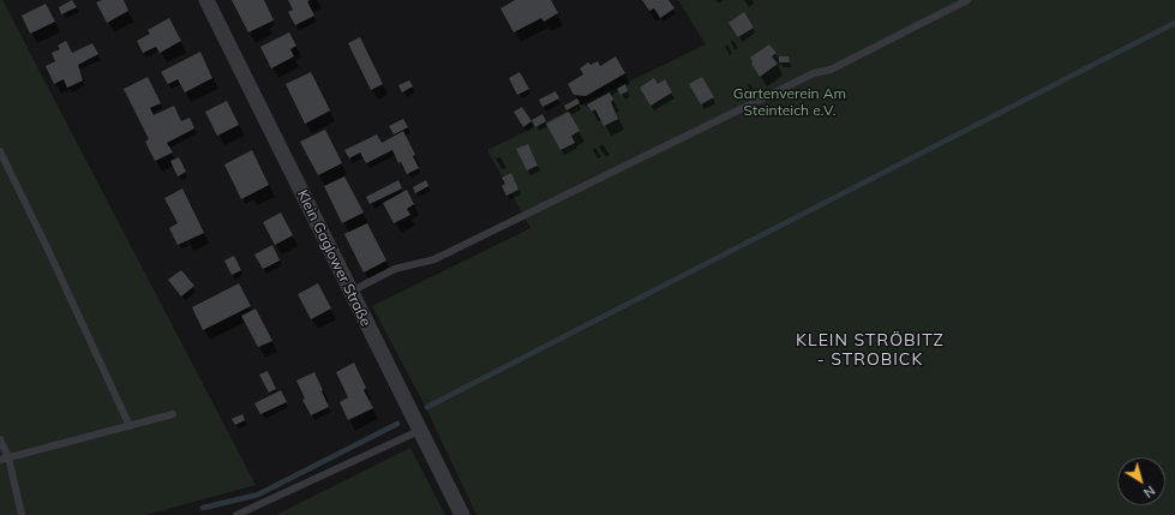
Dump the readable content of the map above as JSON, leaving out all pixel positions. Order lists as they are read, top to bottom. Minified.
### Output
{"streets":{"street":["Klein Gaglower Straße"]},"districts":["KLEIN STRÖBITZ - STROBICK"],"parks":["Gartenverein Am Steinteich e.V."],"north":"bottom right"}
